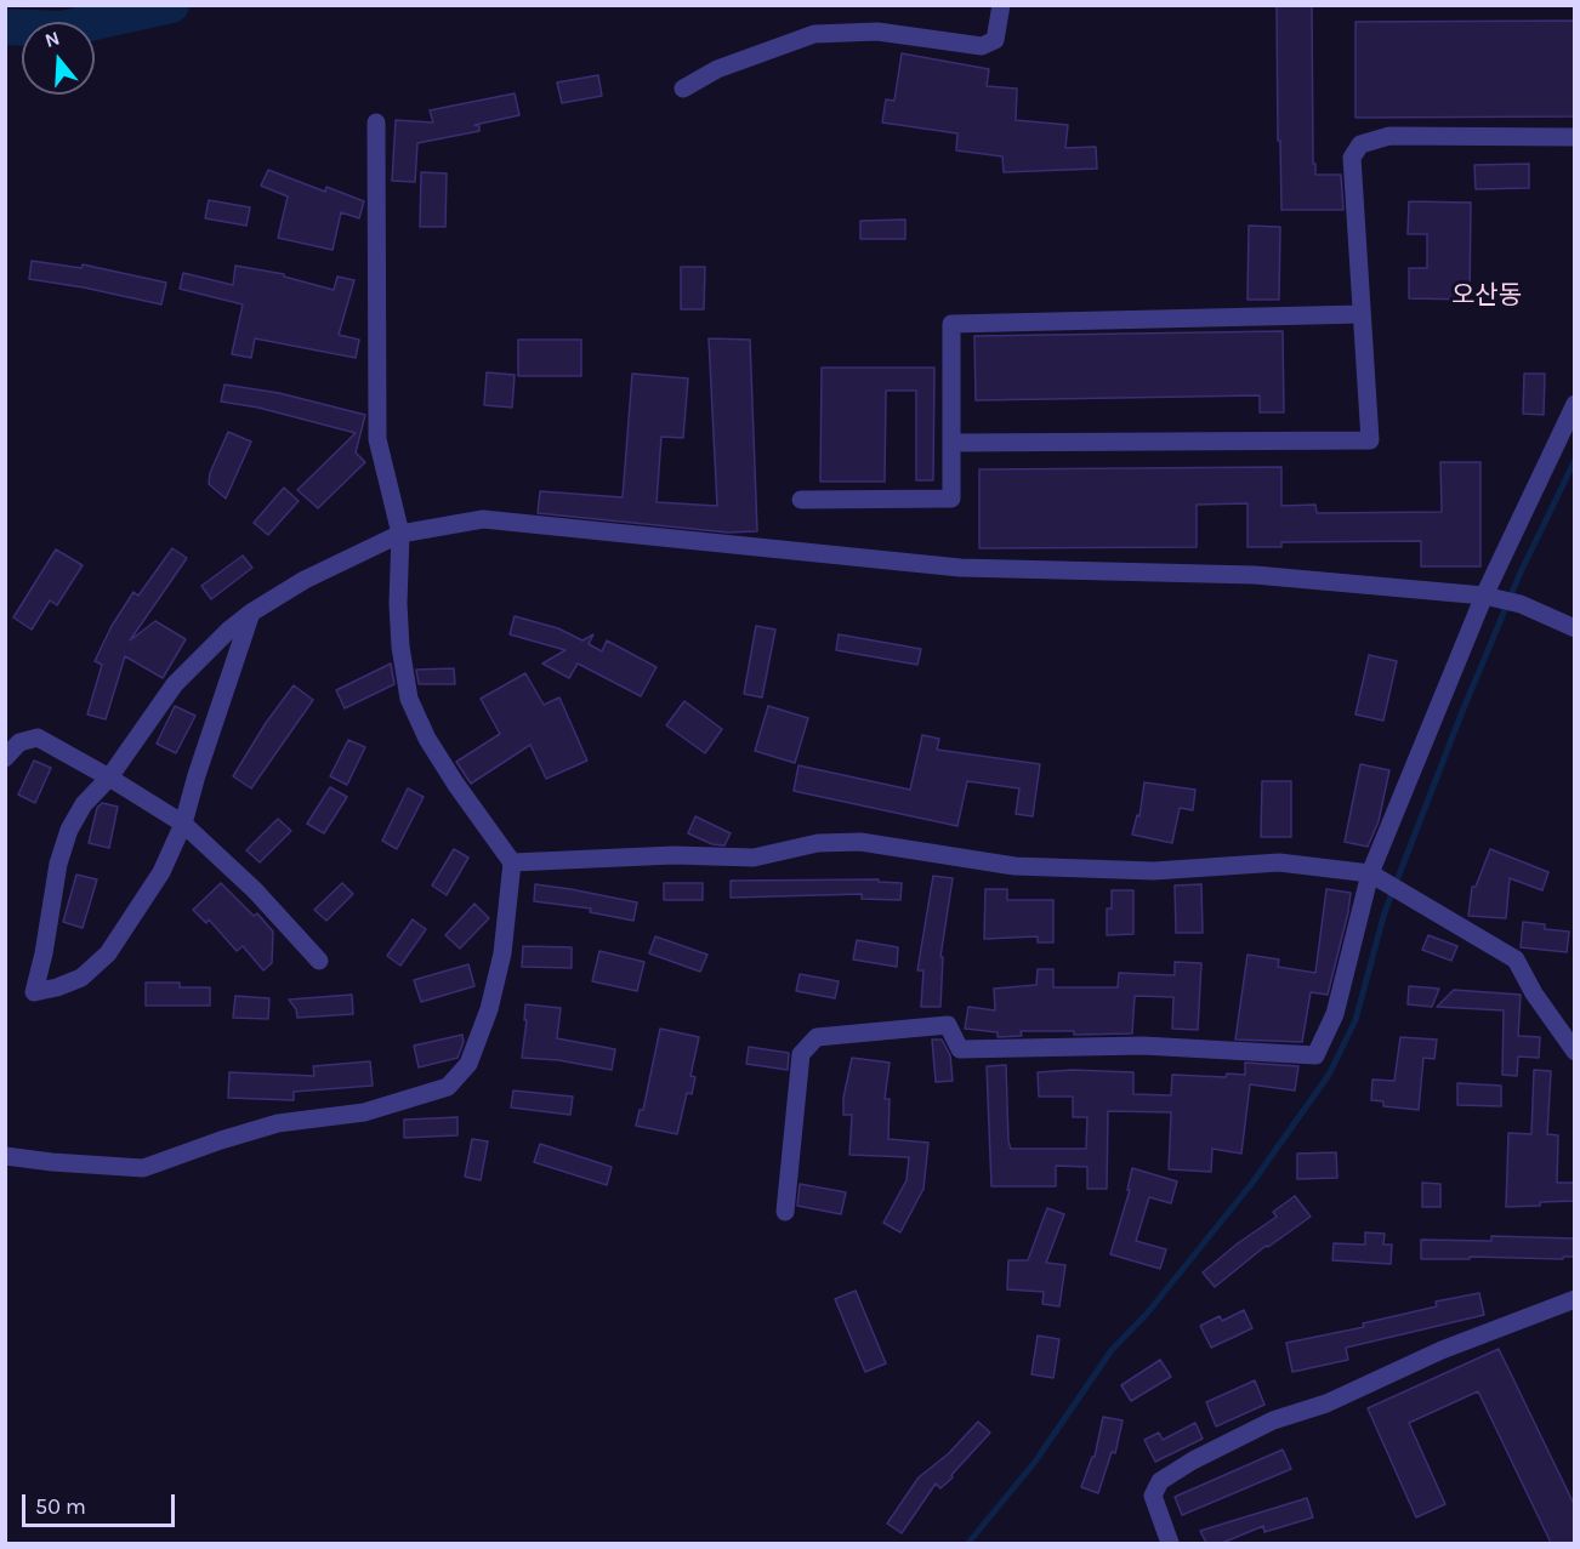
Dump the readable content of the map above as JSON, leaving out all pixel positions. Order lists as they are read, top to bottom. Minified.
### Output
{"districts":["오산동"],"scale_bar":"50 m","north":"top"}
